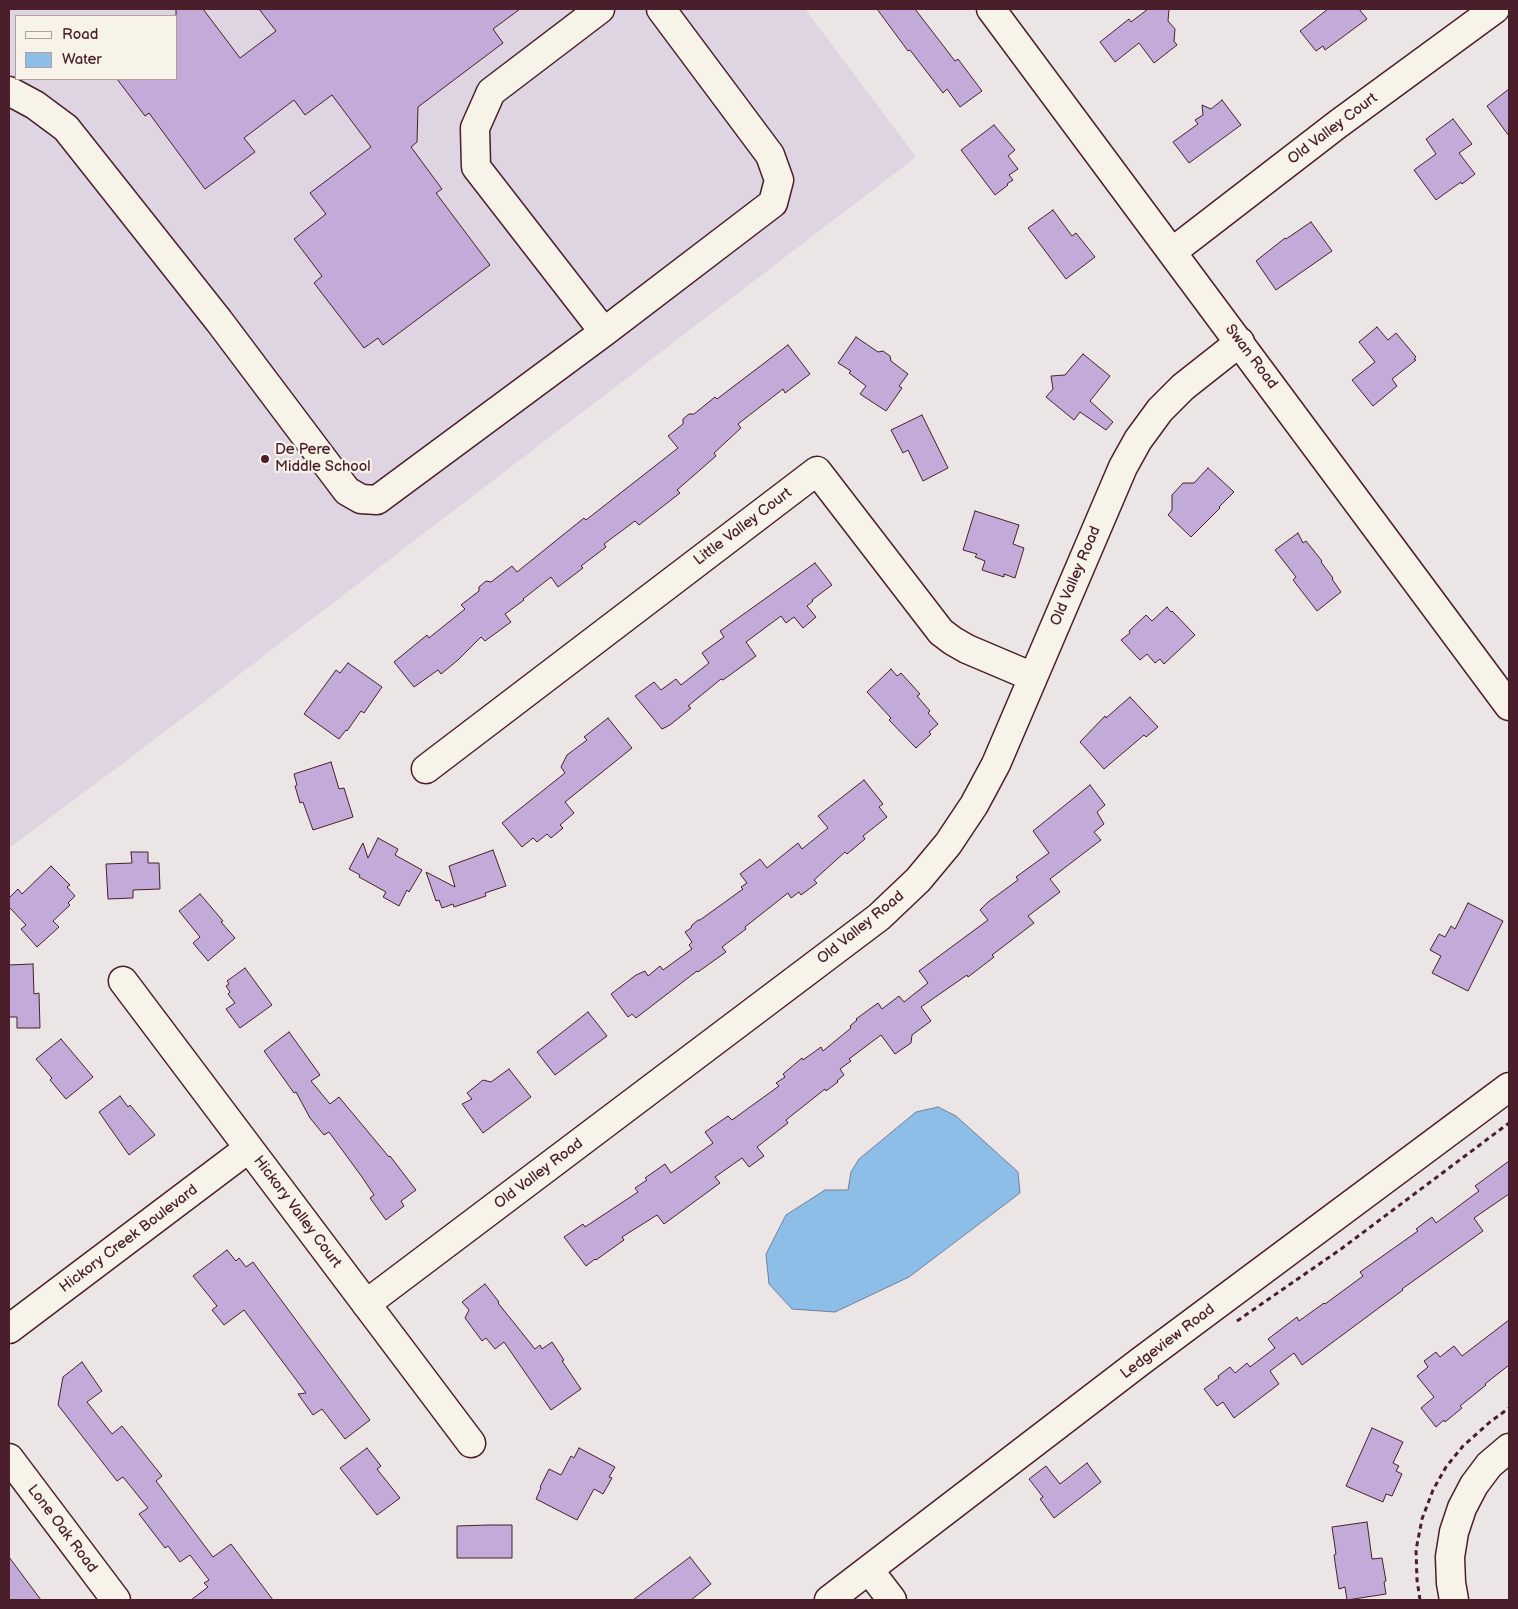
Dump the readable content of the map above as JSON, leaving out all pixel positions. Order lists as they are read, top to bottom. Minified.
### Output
{"streets":{"street":["Old Valley Court","Swan Road","Little Valley Court","Old Valley Road","Hickory Valley Court","Hickory Creek Boulevard","Ledgeview Road","Lone Oak Road"]},"crossings":[["Old Valley Court","Swan Road"],["Swan Road","Old Valley Road"],["Little Valley Court","Old Valley Road"],["Old Valley Road","Hickory Valley Court"],["Hickory Valley Court","Hickory Creek Boulevard"]],"places":["De Pere Middle School"],"legend":["Road","Water"]}
